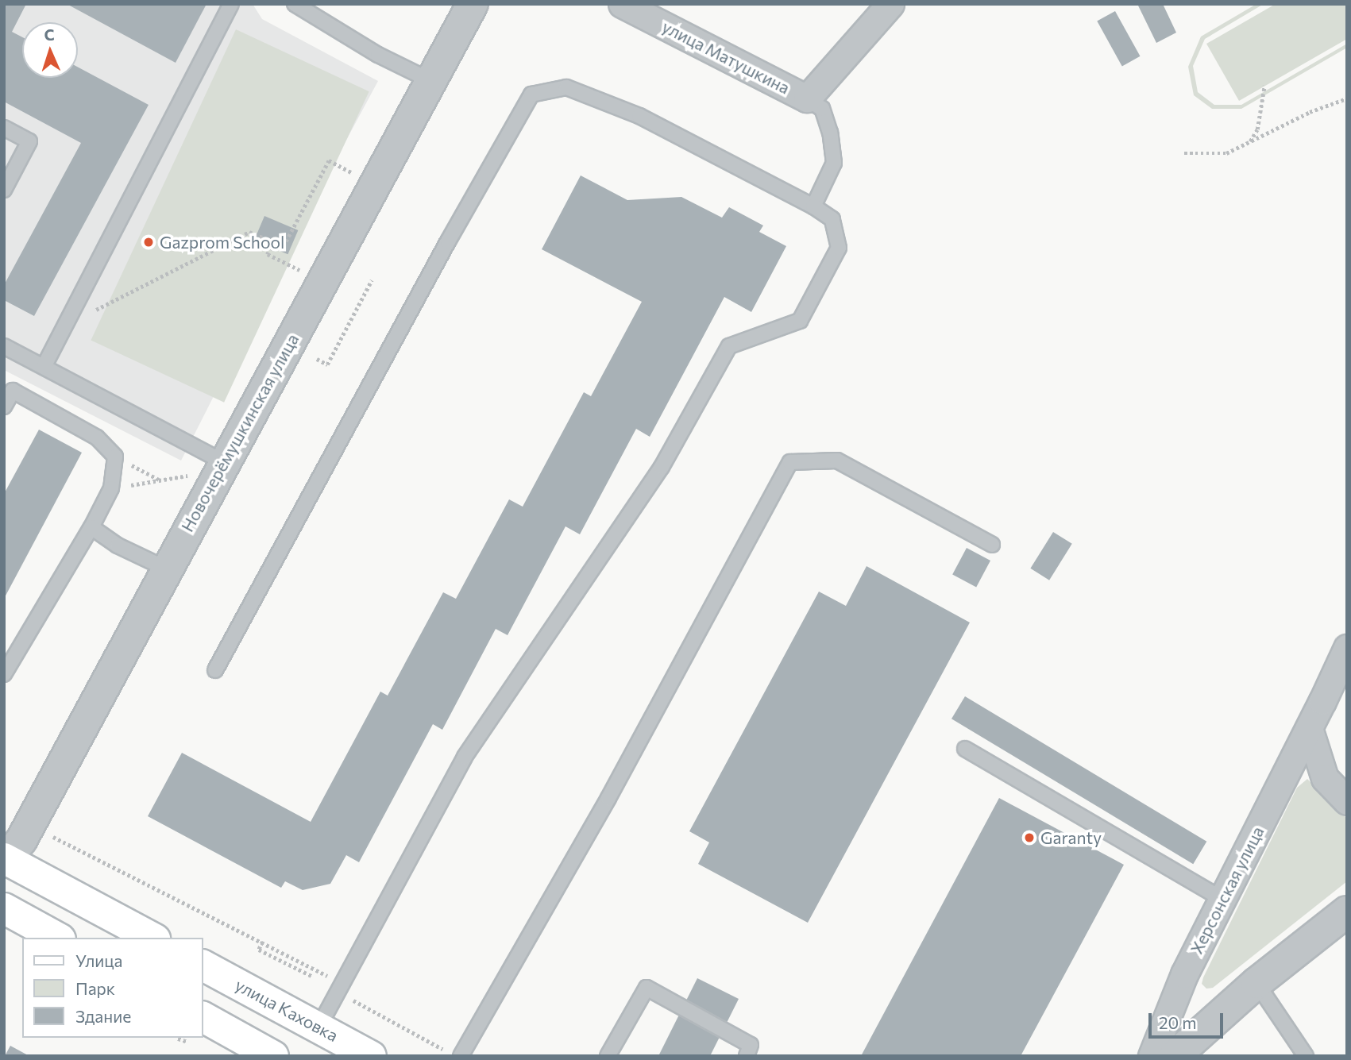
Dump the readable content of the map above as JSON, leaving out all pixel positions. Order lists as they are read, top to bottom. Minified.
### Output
{"streets":{"main road":["улица Каховка"],"street":["улица Матушкина","Новочерёмушкинская улица","Херсонская улица"]},"places":["Gazprom School","Garanty"],"legend":["Улица","Парк","Здание"],"scale_bar":"20 m","north":"top"}
